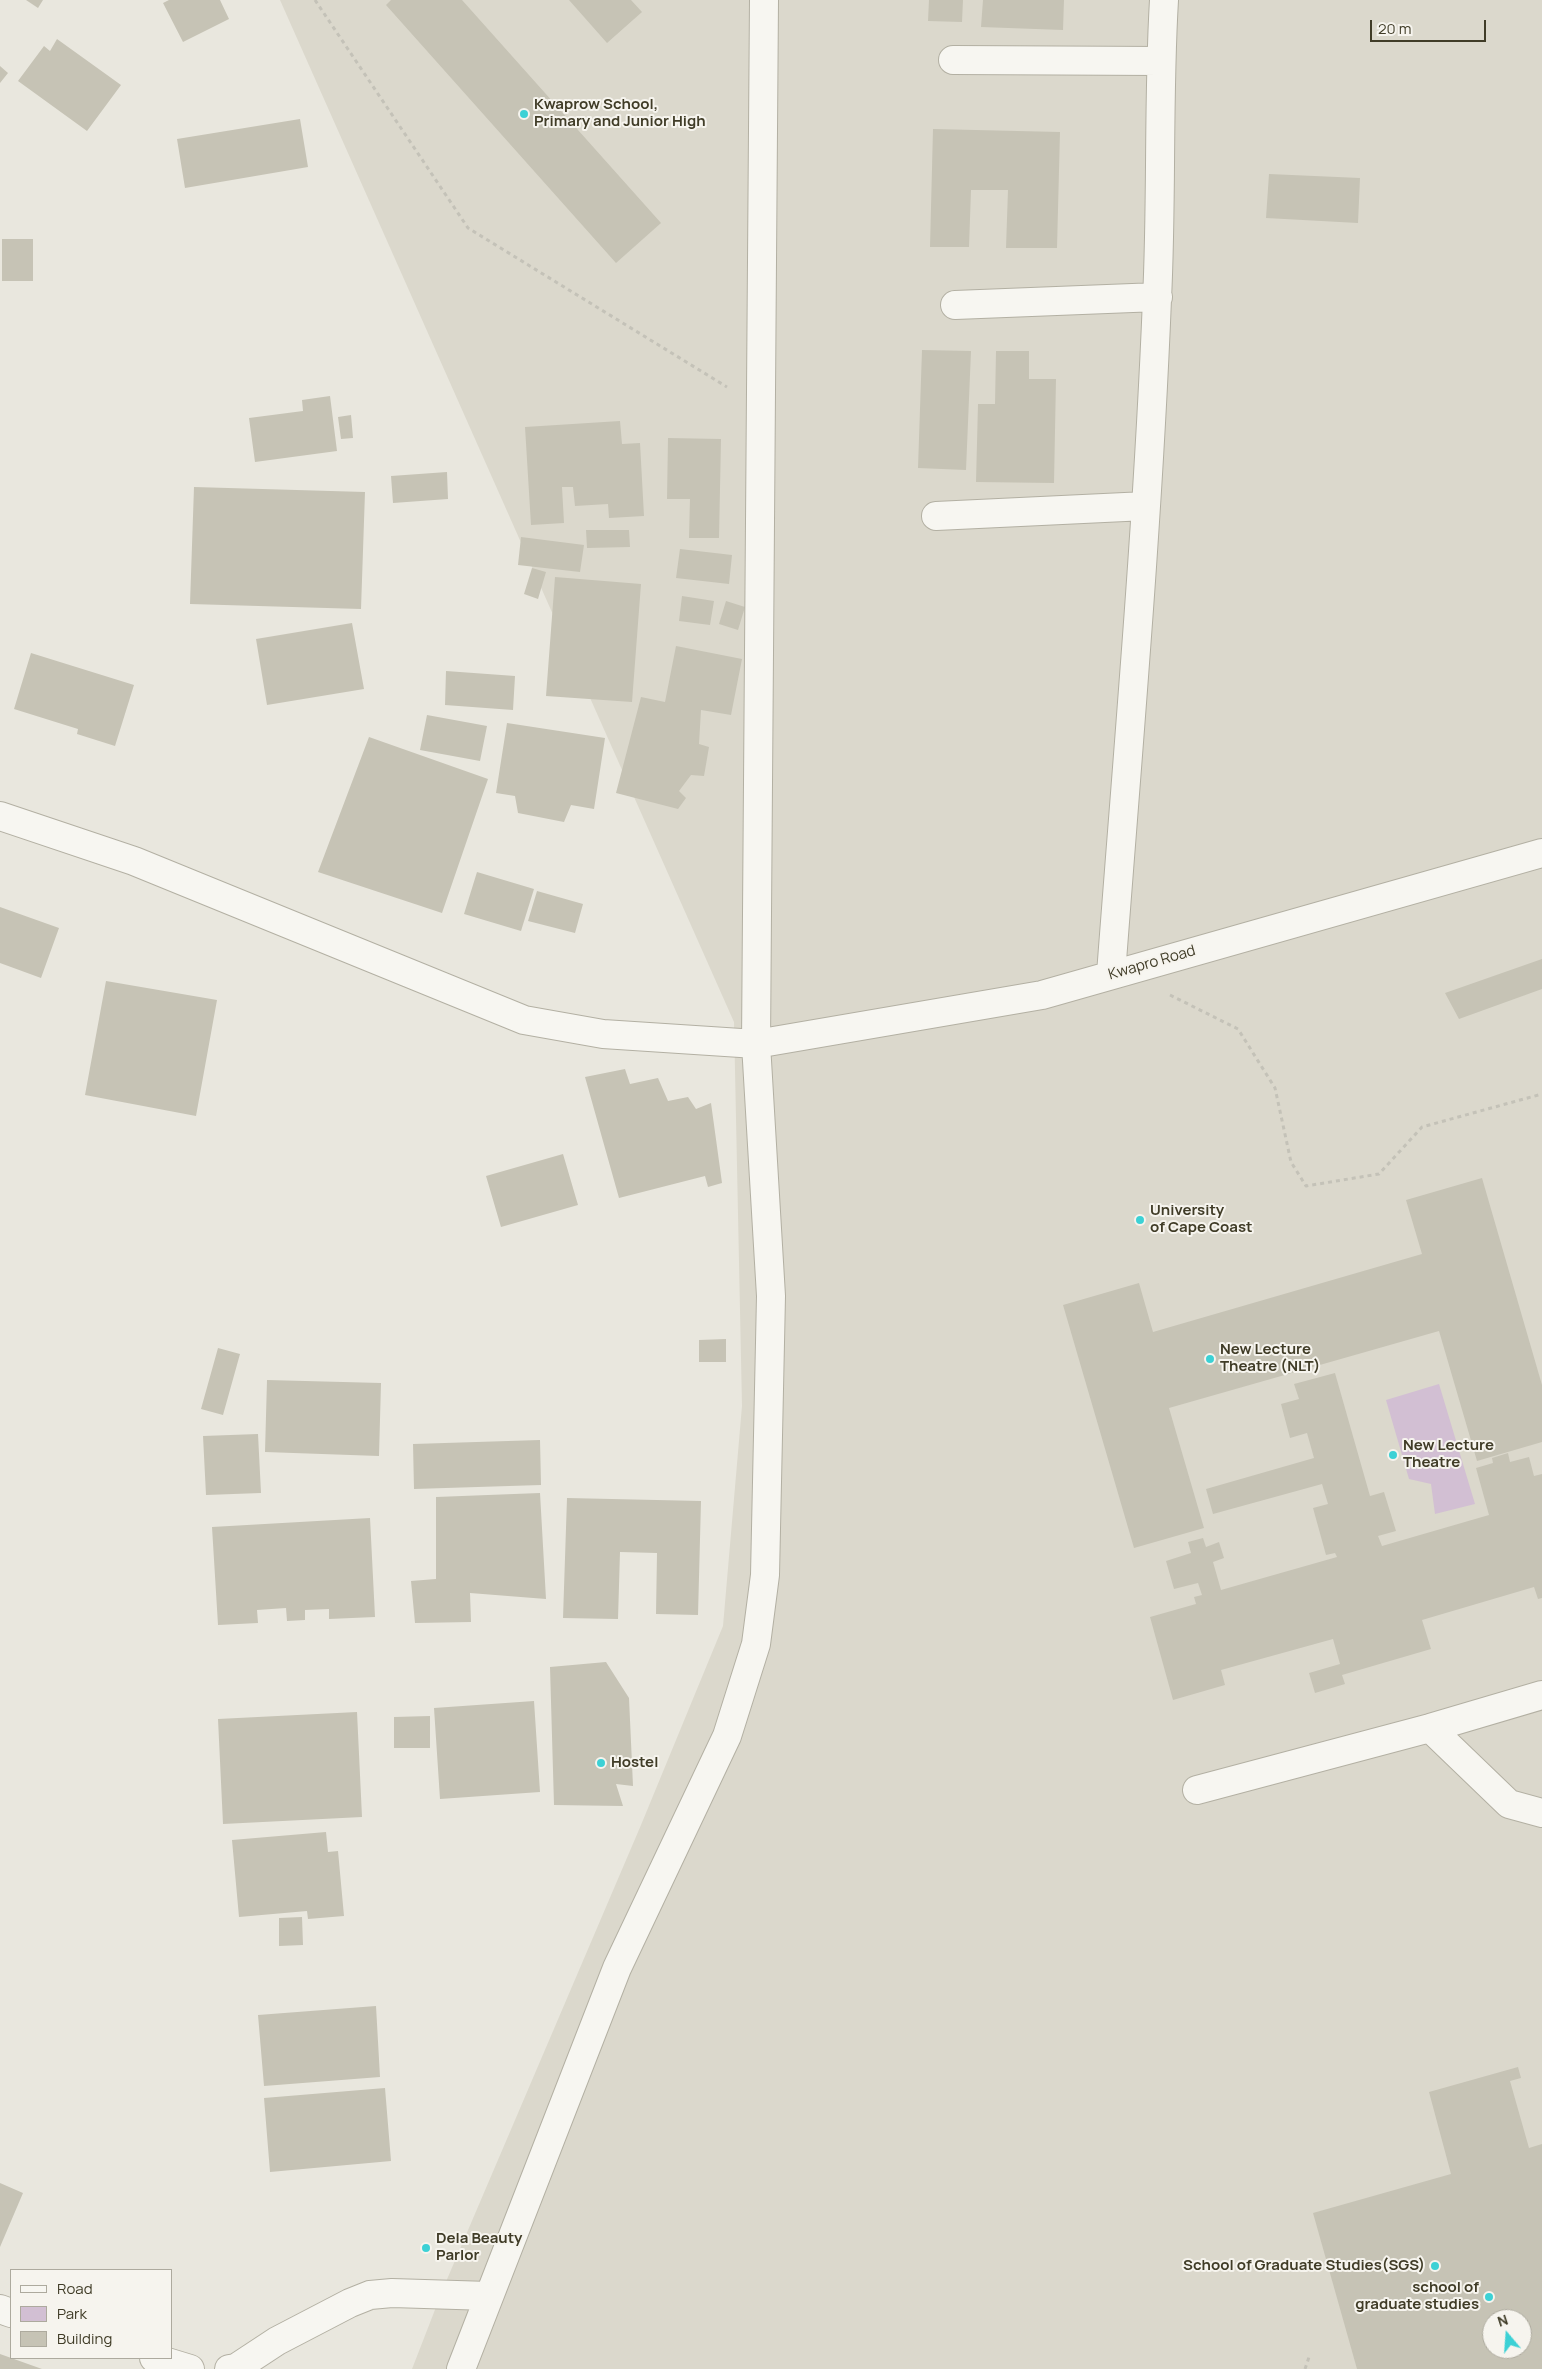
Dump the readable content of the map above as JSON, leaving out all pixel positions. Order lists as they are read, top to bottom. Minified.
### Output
{"streets":{"street":["Kwapro Road"]},"places":["Kwaprow School, Primary and Junior High","University of Cape Coast","New Lecture Theatre (NLT)","New Lecture Theatre","Hostel","Dela Beauty Parlor","School of Graduate Studies(SGS)","school of graduate studies"],"legend":["Road","Park","Building"],"scale_bar":"20 m","north":"top"}
